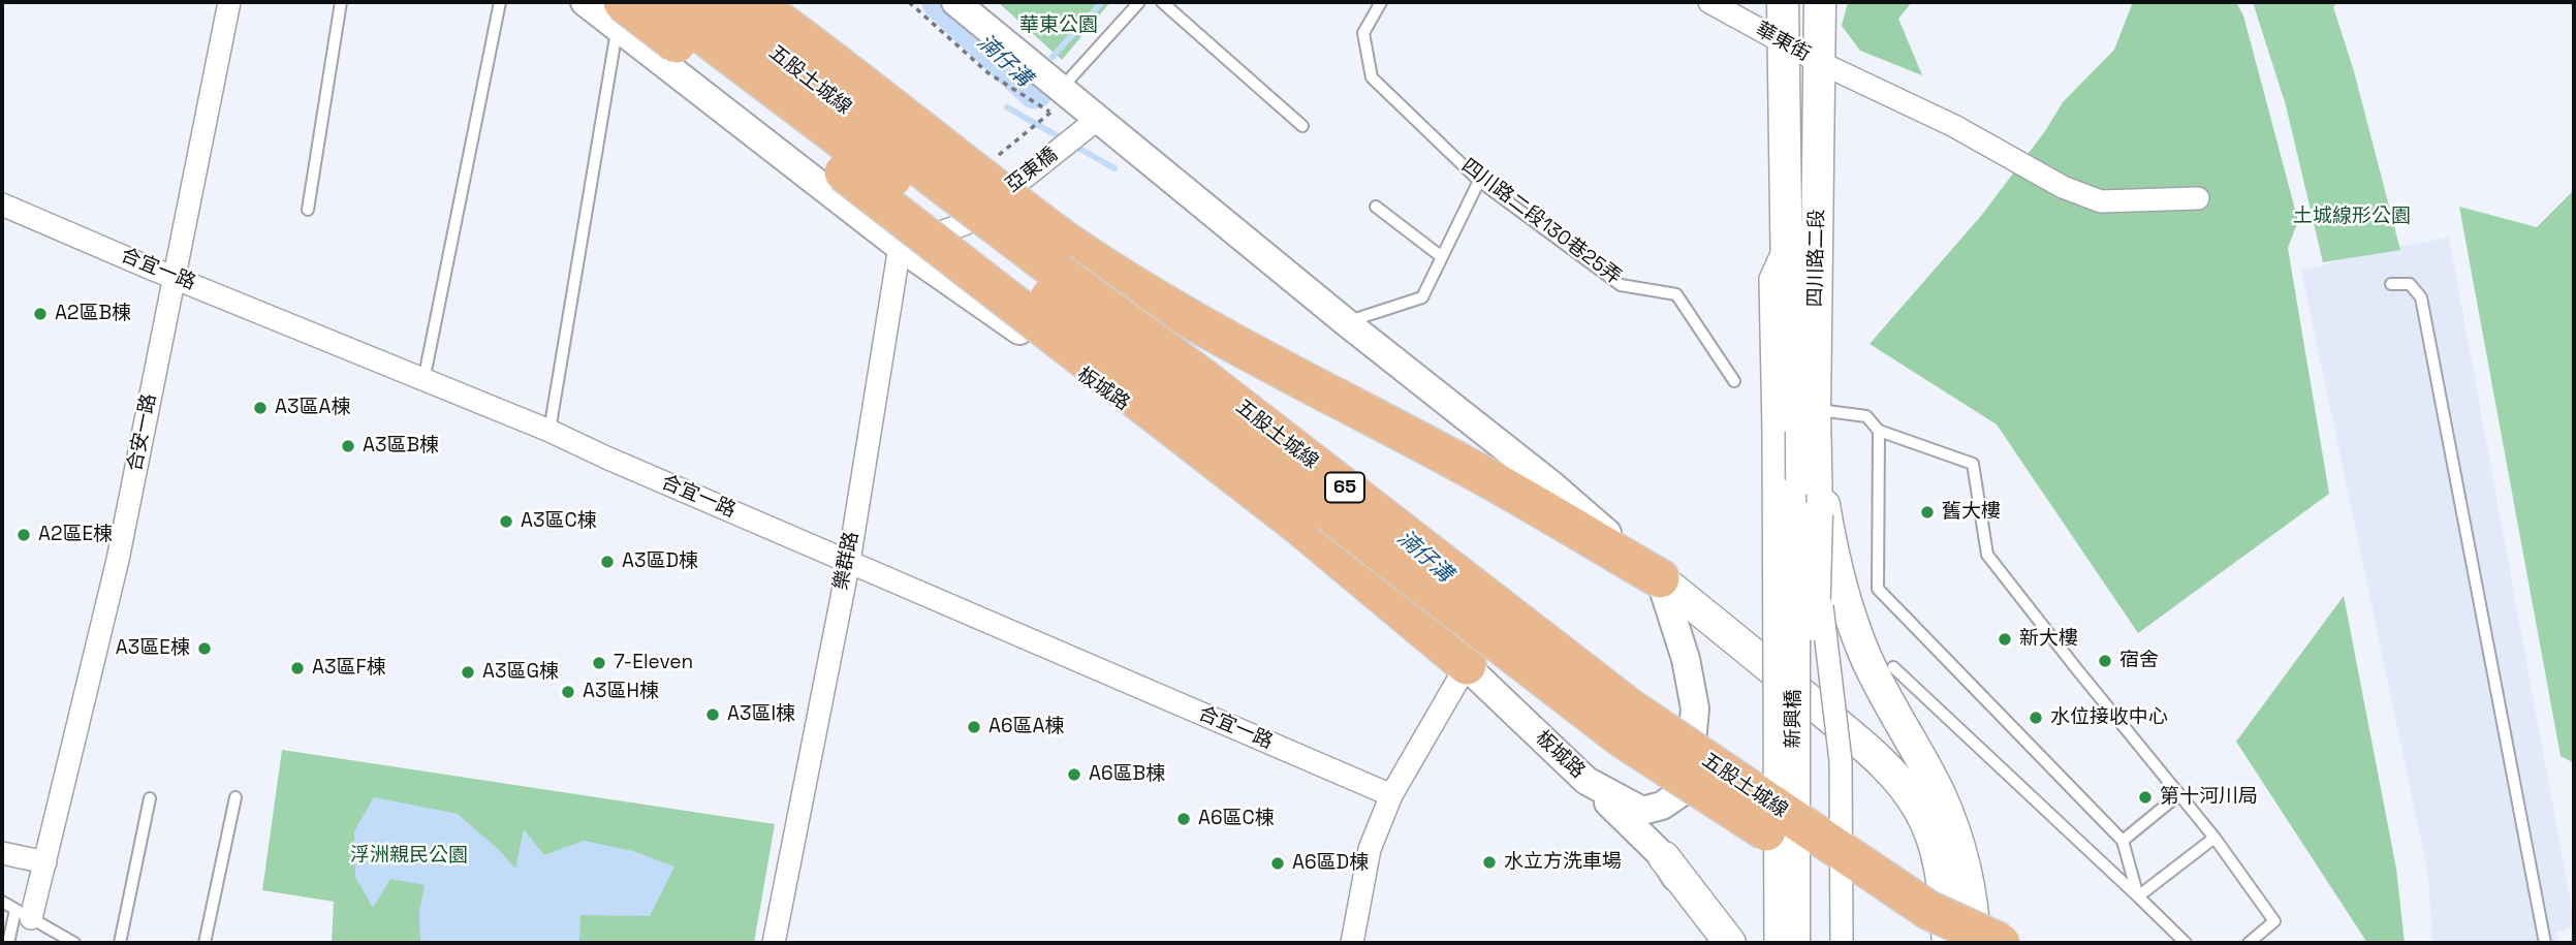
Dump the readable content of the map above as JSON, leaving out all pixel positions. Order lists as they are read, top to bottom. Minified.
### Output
{"streets":{"highway":["五股土城線","65"],"main road":["四川路二段","新興橋"],"street":["華東街","亞東橋","合宜一路","板城路","合安一路","樂群路"],"lane":["四川路二段130巷25弄"]},"crossings":[["華東街","四川路二段"],["亞東橋","板城路"],["亞東橋","樂群路"],["四川路二段","新興橋"],["合宜一路","合安一路"],["合宜一路","樂群路"],["板城路","樂群路"]],"water":["湳仔溝"],"parks":["華東公園","土城線形公園","浮洲親民公園"],"places":["A2區B棟","A3區A棟","A3區B棟","舊大樓","A3區C棟","A2區E棟","A3區D棟","新大樓","A3區E棟","宿舍","7-Eleven","A3區F棟","A3區G棟","A3區H棟","A3區I棟","水位接收中心","A6區A棟","A6區B棟","第十河川局","A6區C棟","水立方洗車場","A6區D棟"]}
